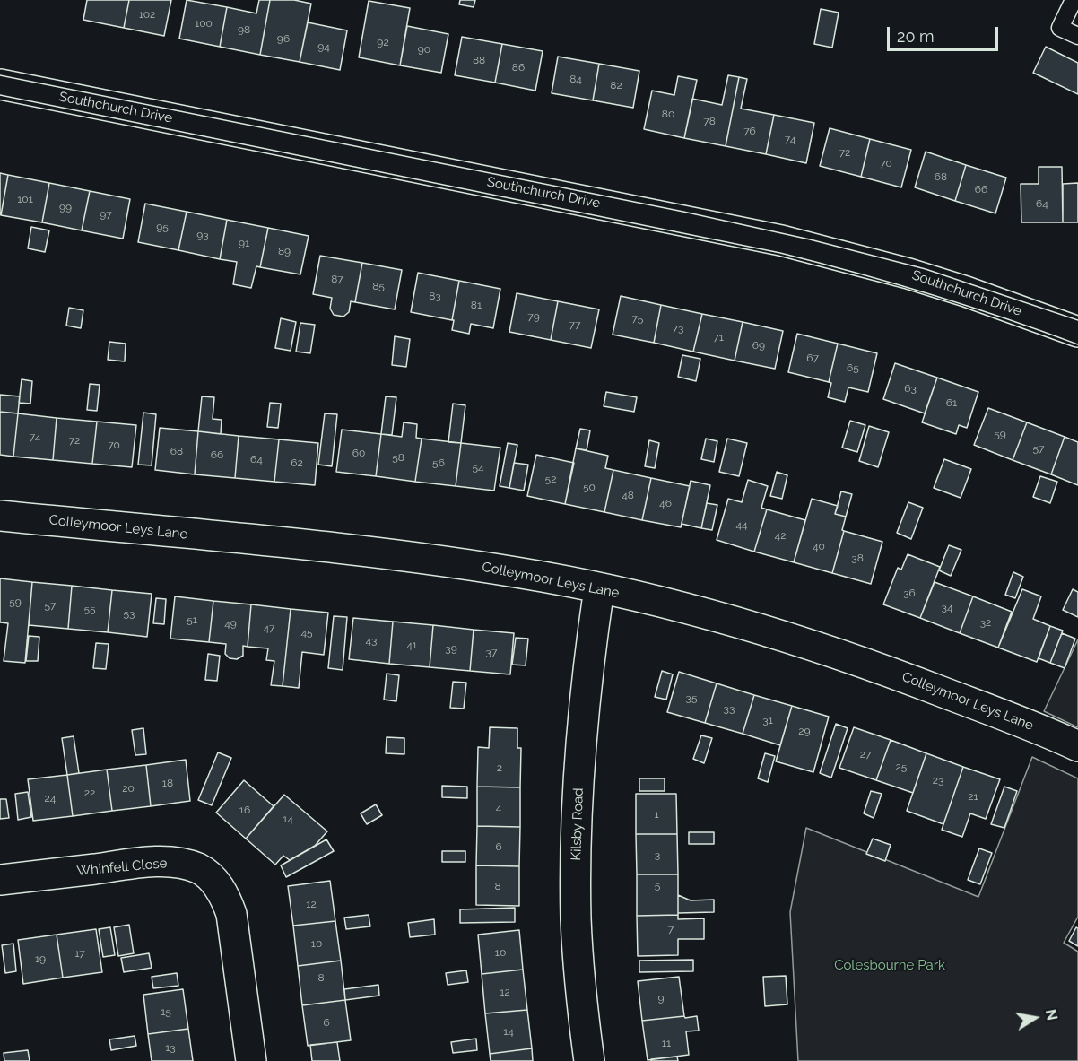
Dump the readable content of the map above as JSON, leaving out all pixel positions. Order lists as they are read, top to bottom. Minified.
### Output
{"streets":{"street":["Southchurch Drive","Colleymoor Leys Lane","Kilsby Road","Whinfell Close"]},"crossings":[["Colleymoor Leys Lane","Kilsby Road"]],"parks":["Colesbourne Park"],"house_numbers":["102","100","98","96","92","94","90","88","86","84","82","80","78","76","74","72","70","68","66","101","64","99","97","95","93","91","89","87","85","83","81","79","75","77","73","71","69","67","65","63","61","59","74","72","70","57","68","60","66","58","64","62","56","54","52","50","48","46","44","42","40","38","36","59","57","34","55","53","51","32","49","47","45","43","41","39","37","35","33","31","29","27","25","2","23","18","20","22","21","24","4","16","1","14","6","3","5","8","12","7","10","10","17","19","8","12","9","15","6","14","11","13"],"scale_bar":"20 m","north":"right"}
